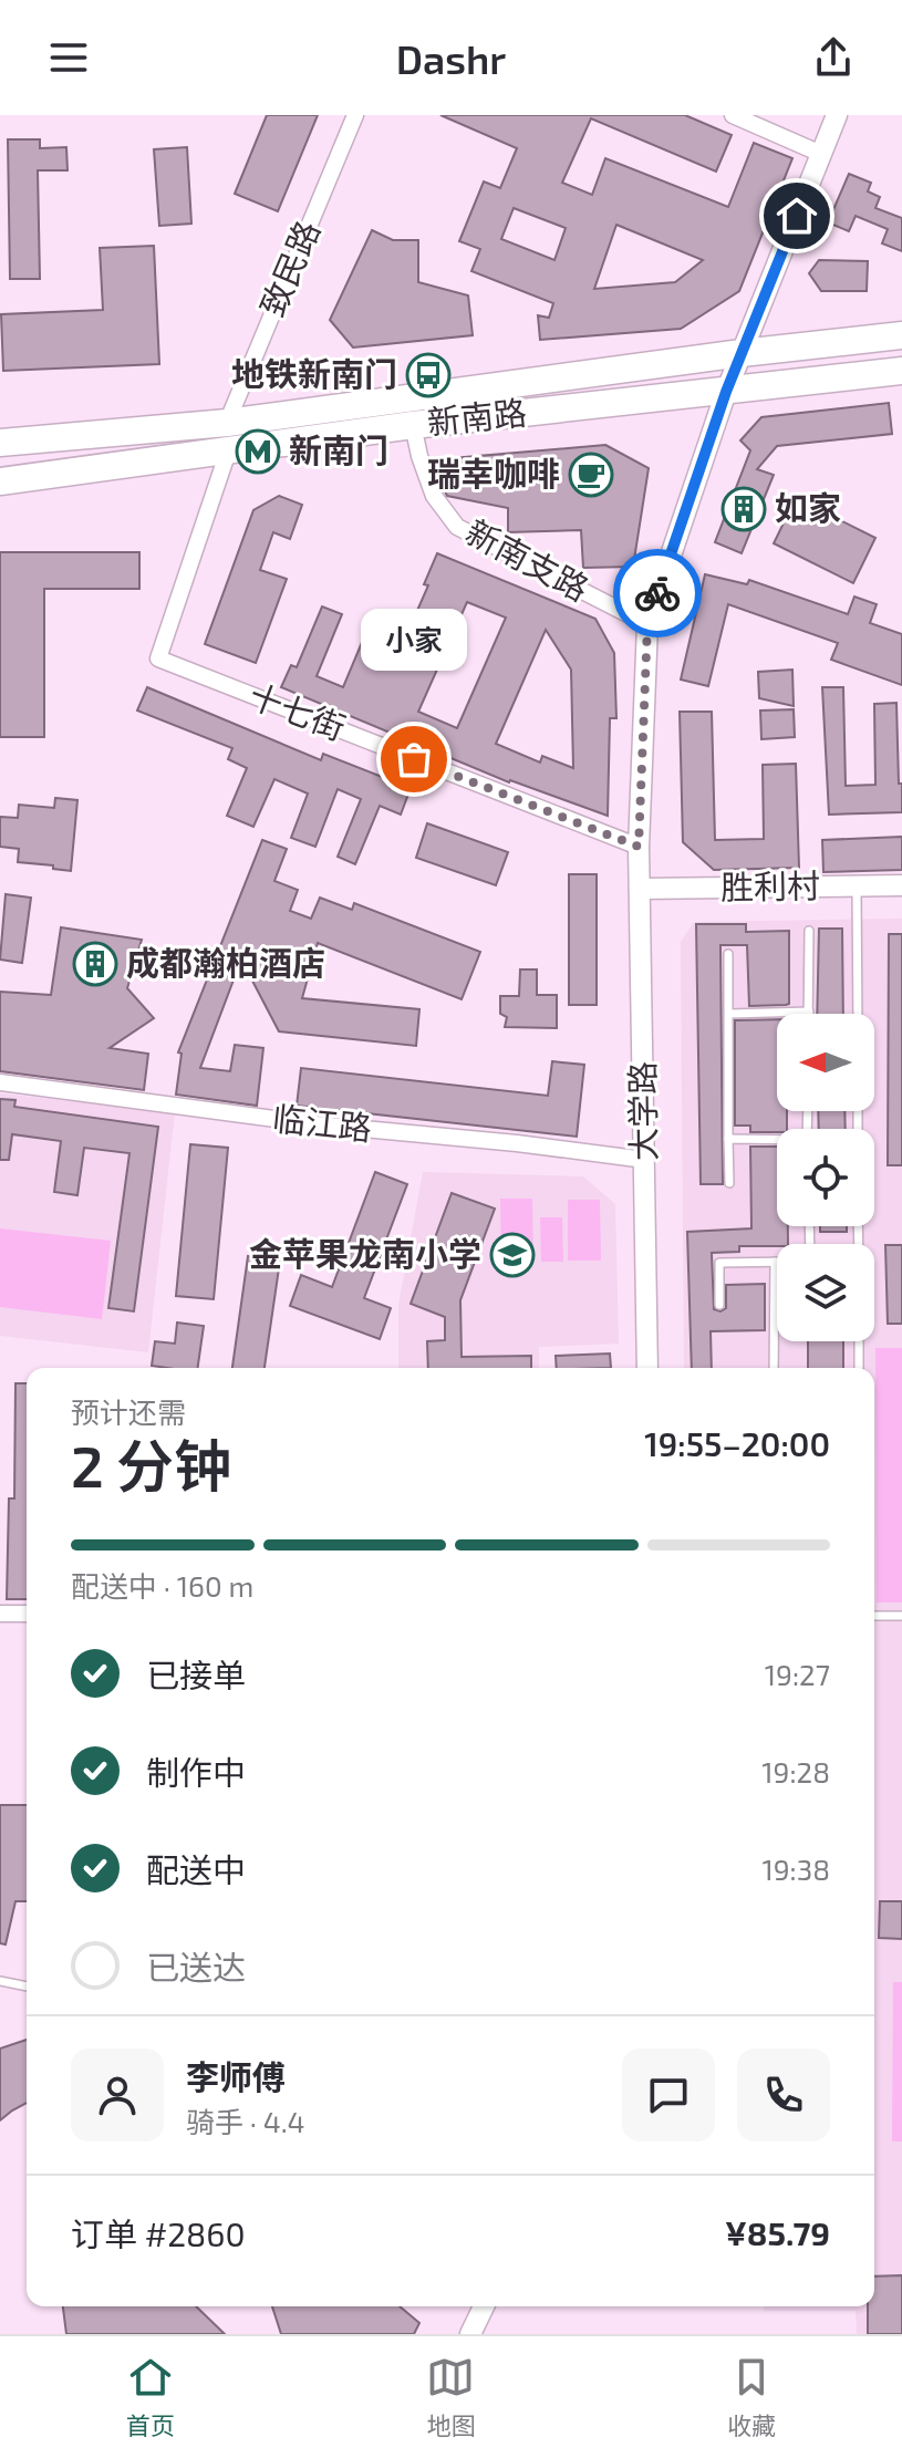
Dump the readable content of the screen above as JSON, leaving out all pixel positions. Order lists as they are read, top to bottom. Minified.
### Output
{"streets":{"main road":["新南路"],"street":["致民路","新南支路","十七街","胜利村","大学路","临江路"]},"crossings":[["致民路","新南路"],["新南路","新南支路"],["新南路","十七街"],["新南路","大学路"],["新南支路","大学路"],["十七街","大学路"],["胜利村","大学路"],["大学路","临江路"]],"places":{"bus stop":["地铁新南门"],"metro station":["新南门"],"cafe":["瑞幸咖啡"],"building":["如家","成都瀚柏酒店"],"other":["小家"],"school or university":["金苹果龙南小学"]},"north":"left","page":{"header":"Dashr","bubble":"小家","heading":["2 分钟","预计还需","19:55–20:00"],"panel":["李师傅","骑手 · 4.4","订单 #2860","¥85.79"],"bar":"配送中 · 160 m","list":[["已接单","19:27"],["制作中","19:28"],["配送中","19:38"],"已送达"],"tabs":["首页","地图","收藏"]}}
